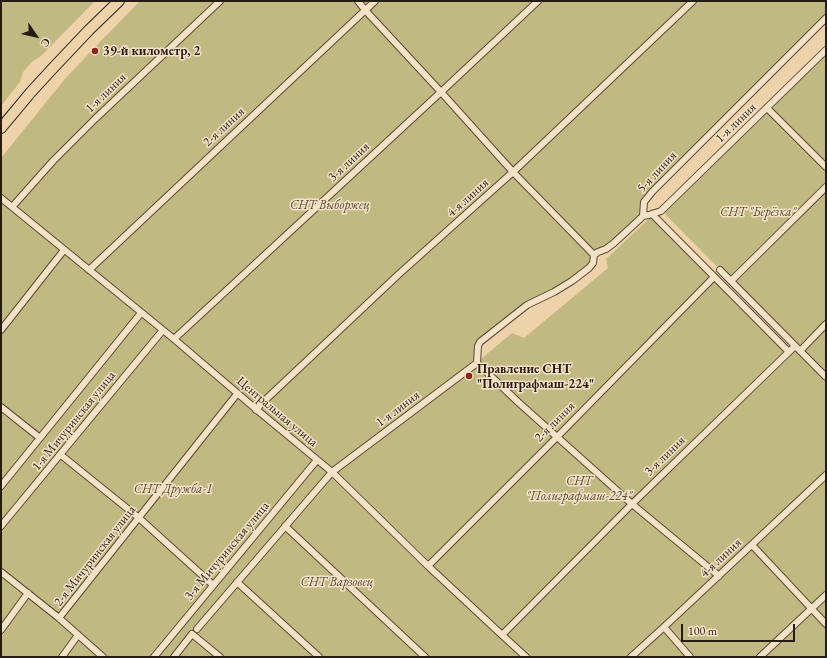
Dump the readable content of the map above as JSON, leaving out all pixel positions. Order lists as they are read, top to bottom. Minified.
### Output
{"streets":{"street":["1-я линия","2-я линия","3-я линия","5-я линия","4-я линия","Центральная улица","1-я Мичуринская улица","3-я Мичуринская улица","2-я Мичуринская улица"]},"crossings":[["1-я линия","Центральная улица"],["2-я линия","Центральная улица"],["3-я линия","Центральная улица"],["4-я линия","Центральная улица"],["Центральная улица","1-я Мичуринская улица"],["Центральная улица","3-я Мичуринская улица"],["Центральная улица","2-я Мичуринская улица"]],"parks":["СНТ Выборжец","СНТ \"Берёзка\"","СНТ \"Полиграфмаш-224\"","СНТ Дружба-1","СНТ Варзовец"],"places":["39-й километр, 2","Правление СНТ \"Полиграфмаш-224\""],"scale_bar":"100 m","north":"bottom right"}
